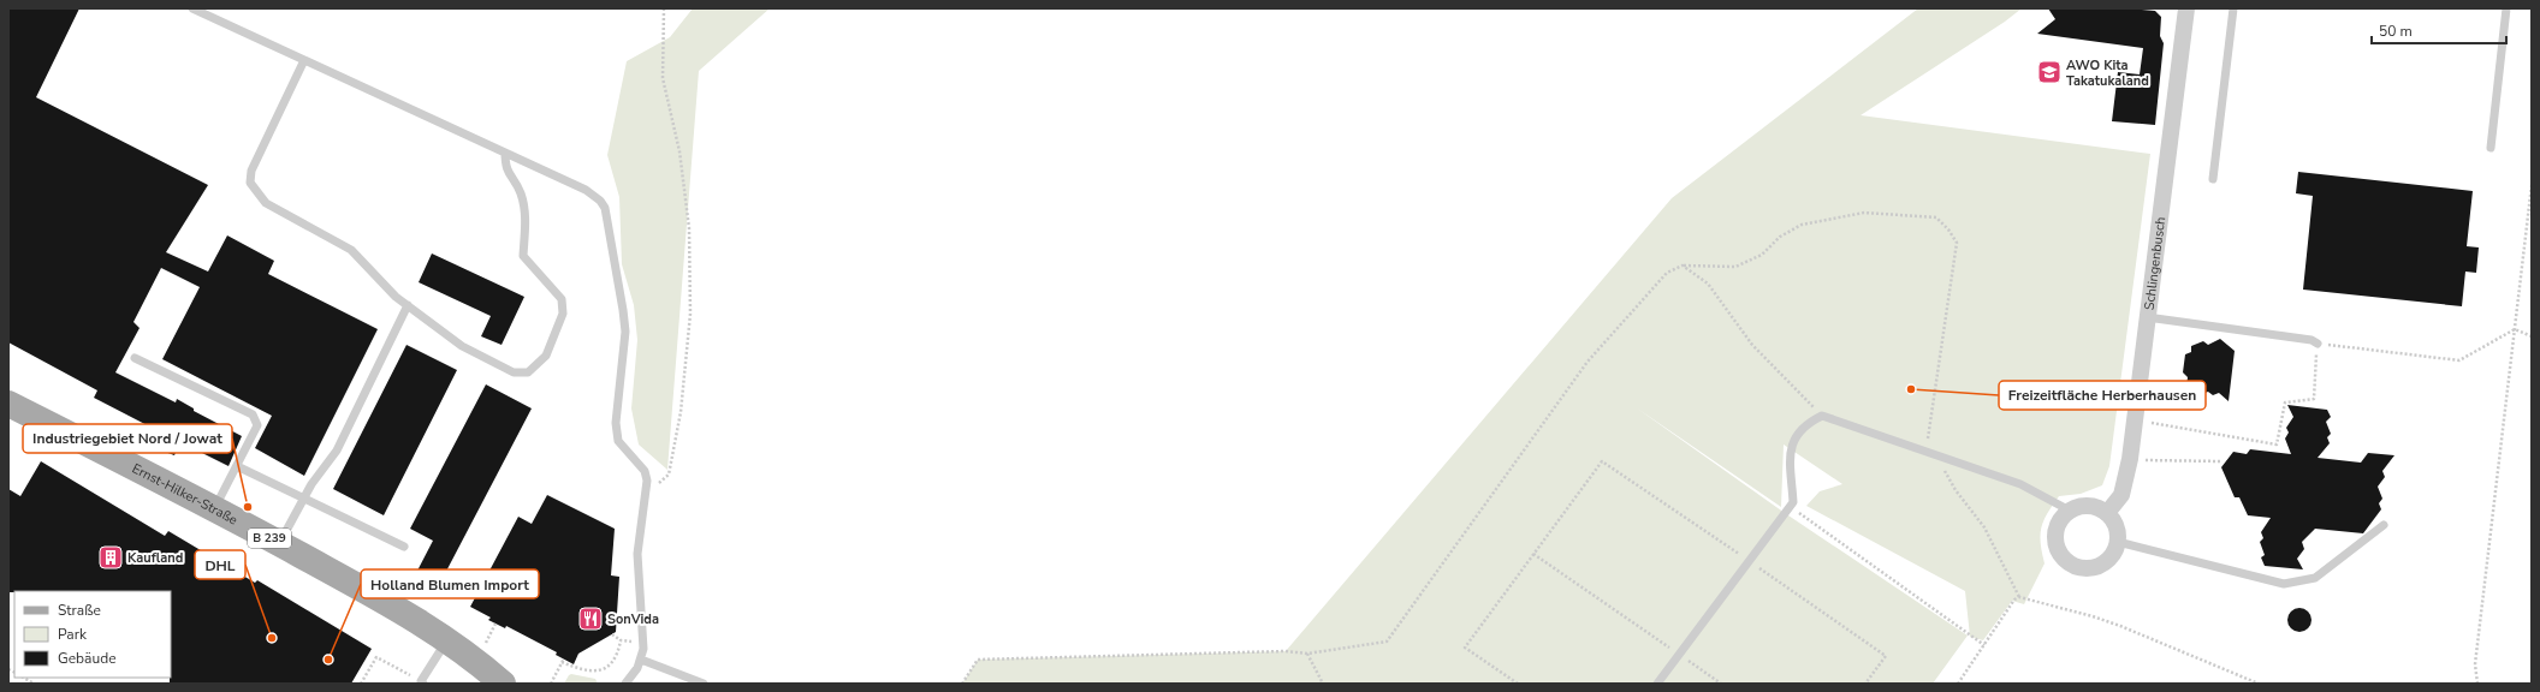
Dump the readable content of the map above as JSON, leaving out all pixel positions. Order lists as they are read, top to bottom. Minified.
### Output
{"streets":{"main road":["Ernst-Hilker-Straße","B 239"],"street":["Schlingenbusch"]},"places":{"school or university":["AWO Kita Takatukaland"],"other":["Freizeitfläche Herberhausen","Industriegebiet Nord / Jowat","DHL","Holland Blumen Import"],"building":["Kaufland"],"restaurant":["SonVida"]},"legend":["Straße","Park","Gebäude"],"scale_bar":"50 m"}
